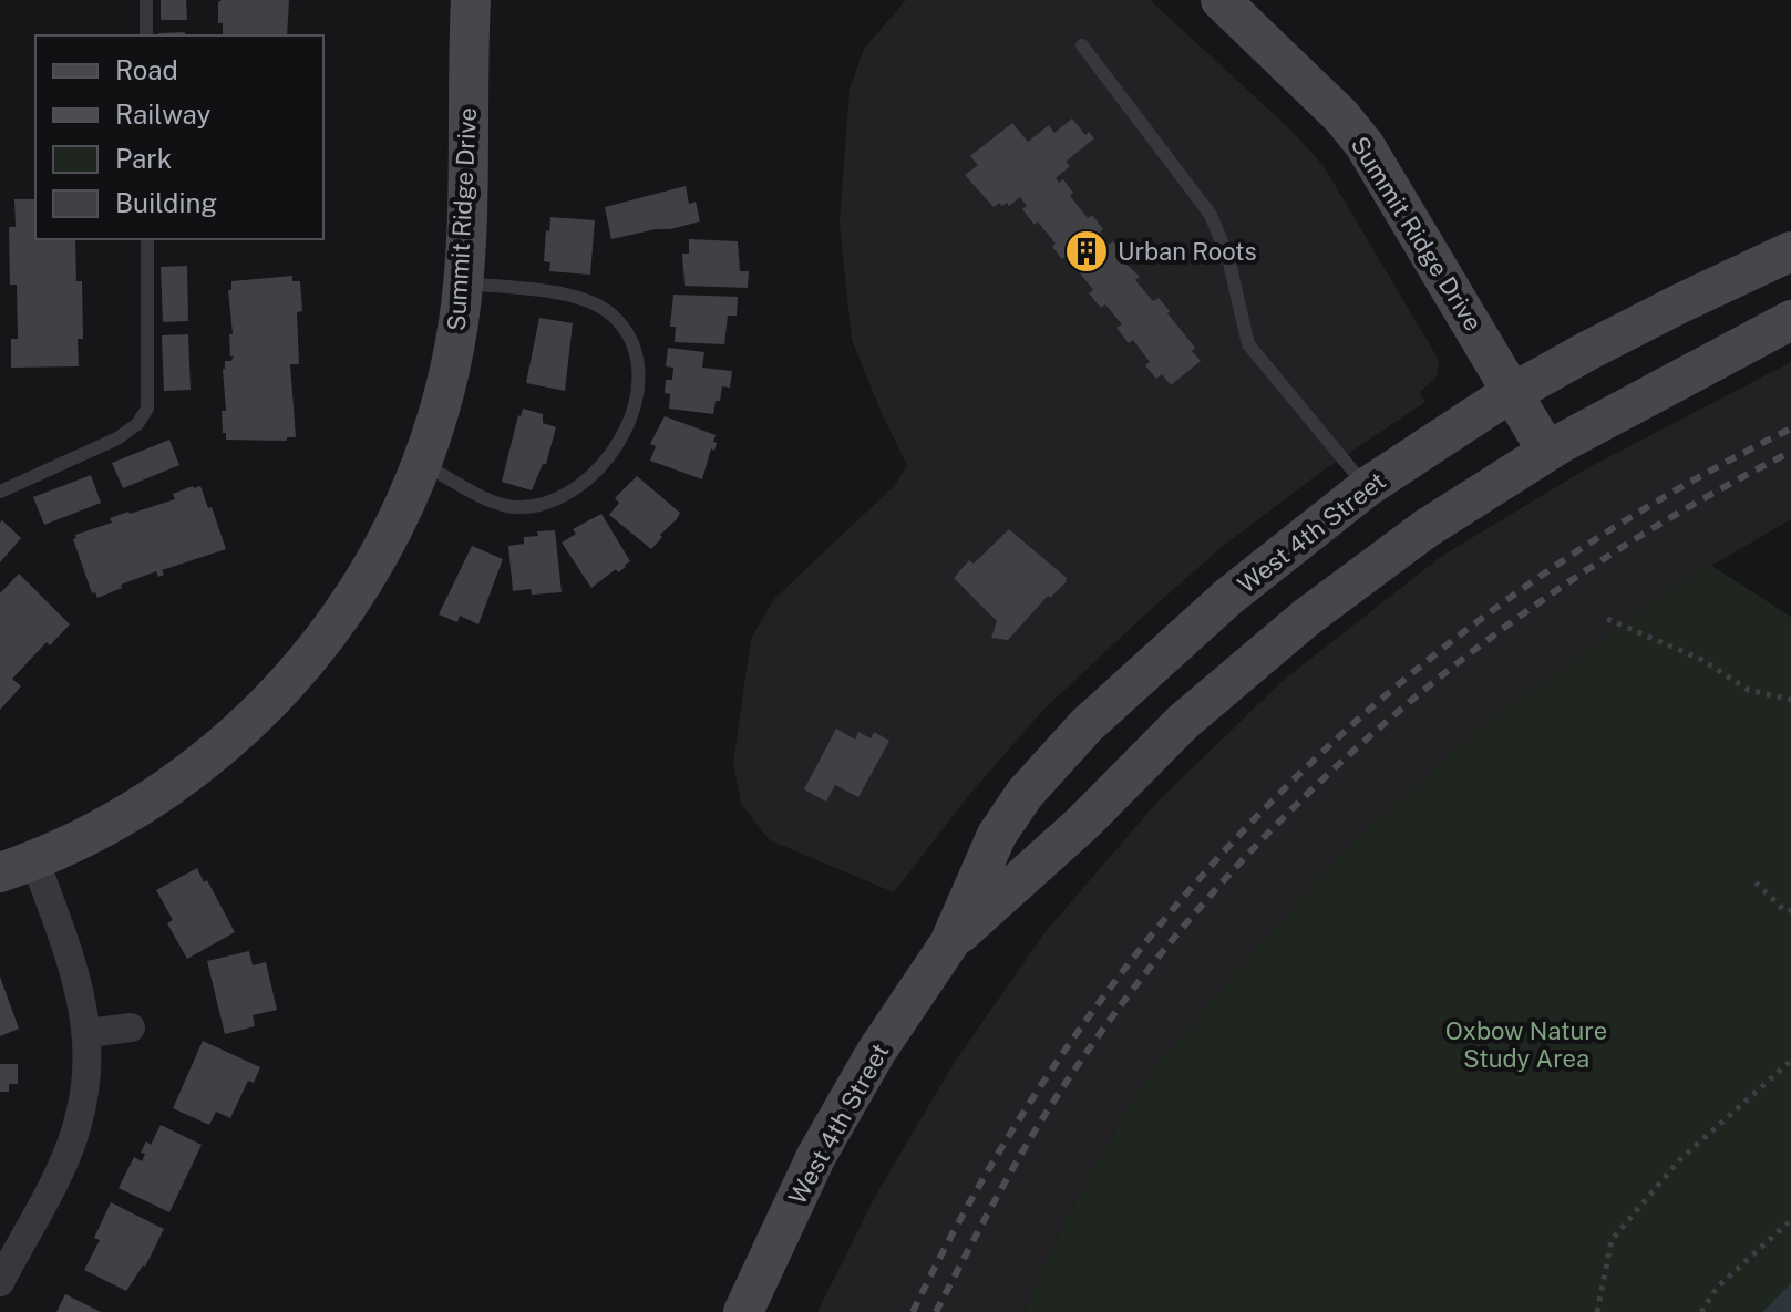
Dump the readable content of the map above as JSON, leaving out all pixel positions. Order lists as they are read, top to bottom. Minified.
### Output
{"streets":{"main road":["Summit Ridge Drive","West 4th Street"]},"crossings":[["Summit Ridge Drive","West 4th Street"]],"parks":["Oxbow Nature Study Area"],"places":{"building":["Urban Roots"]},"legend":["Road","Railway","Park","Building"]}
